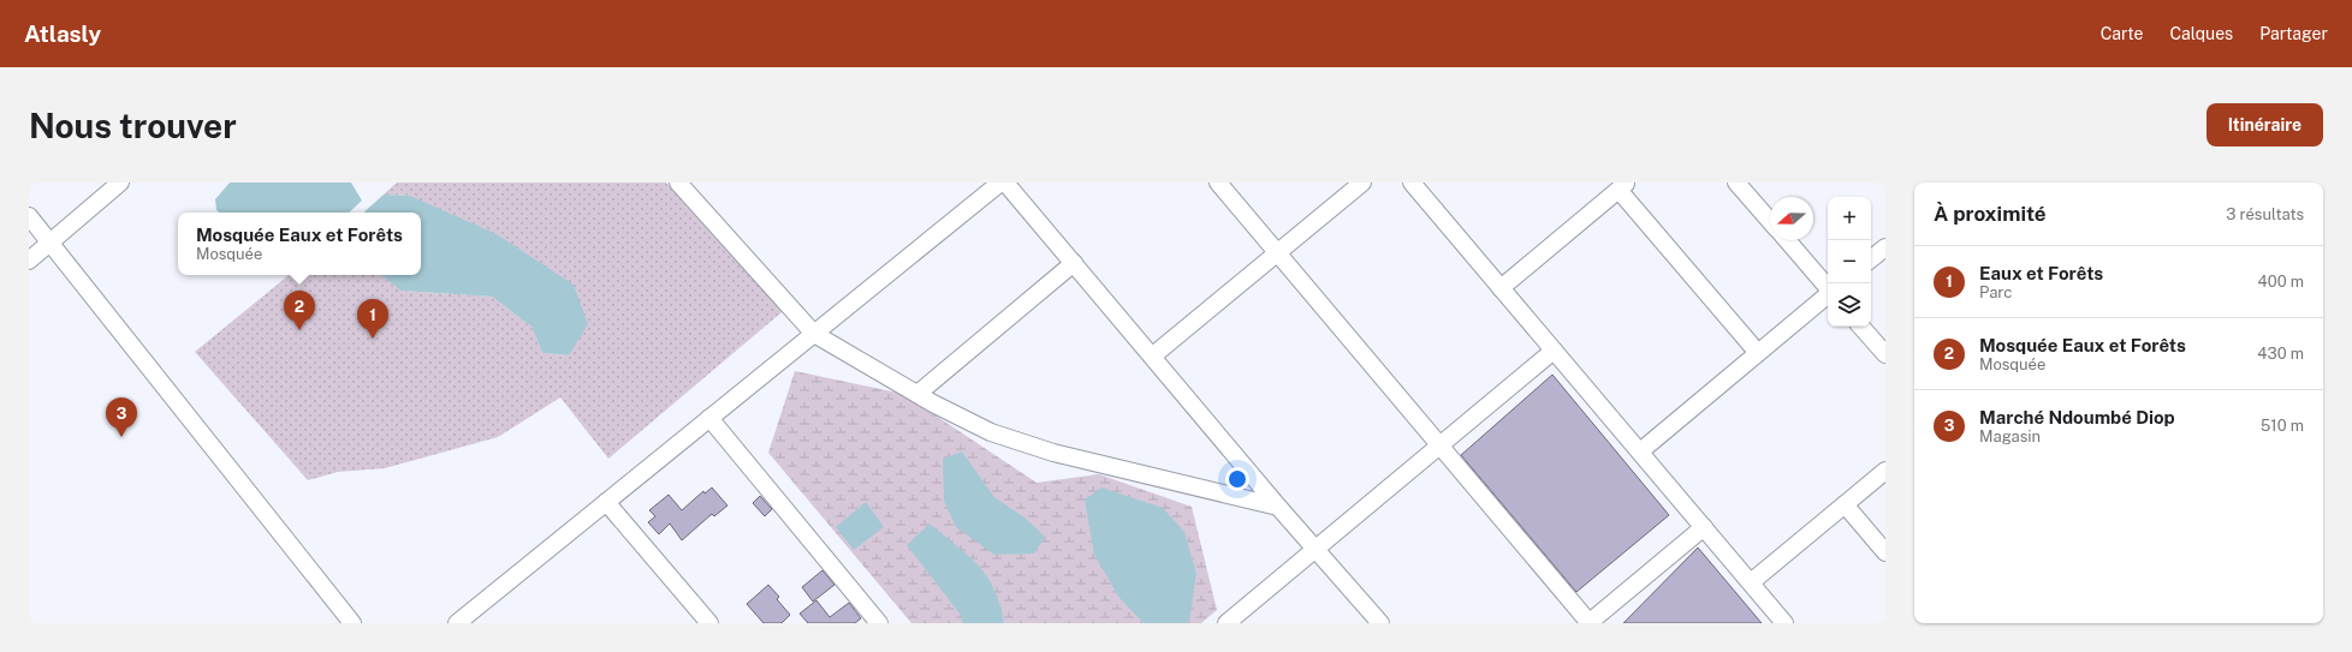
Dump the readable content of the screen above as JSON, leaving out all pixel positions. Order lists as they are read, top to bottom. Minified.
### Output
{"north":"left","page":{"header":"Atlasly","nav":["Carte","Calques","Partager"],"buttons":"Itinéraire","title":"Nous trouver","heading":["À proximité","3 résultats"],"map_buttons":["+","−"],"popup":["Mosquée Eaux et Forêts","Mosquée"],"list":[{"mark":"1","name":"Eaux et Forêts","note":"Parc","value":"400 m"},{"mark":"2","name":"Mosquée Eaux et Forêts","note":"Mosquée","value":"430 m"},{"mark":"3","name":"Marché Ndoumbé Diop","note":"Magasin","value":"510 m"}],"pins":["2","1","3"]}}
